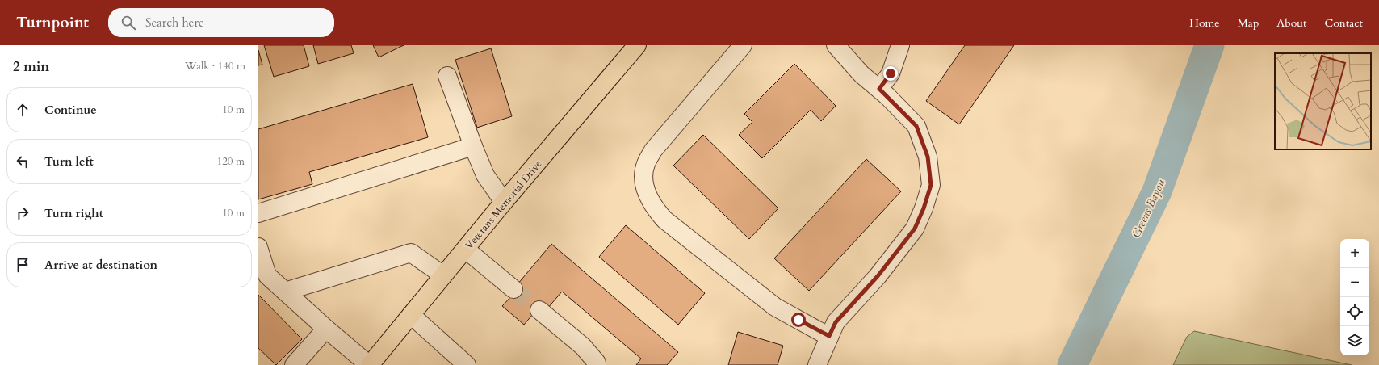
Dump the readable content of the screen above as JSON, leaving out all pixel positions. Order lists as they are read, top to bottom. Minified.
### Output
{"streets":{"main road":["Veterans Memorial Drive"]},"water":["Greens Bayou"],"page":{"header":"Turnpoint","search":"Search here","nav":["Home","Map","About","Contact"],"heading":["2 min","Walk · 140 m"],"list":[["Continue","10 m"],["Turn left","120 m"],["Turn right","10 m"],"Arrive at destination"],"map_buttons":["+","−"]}}
